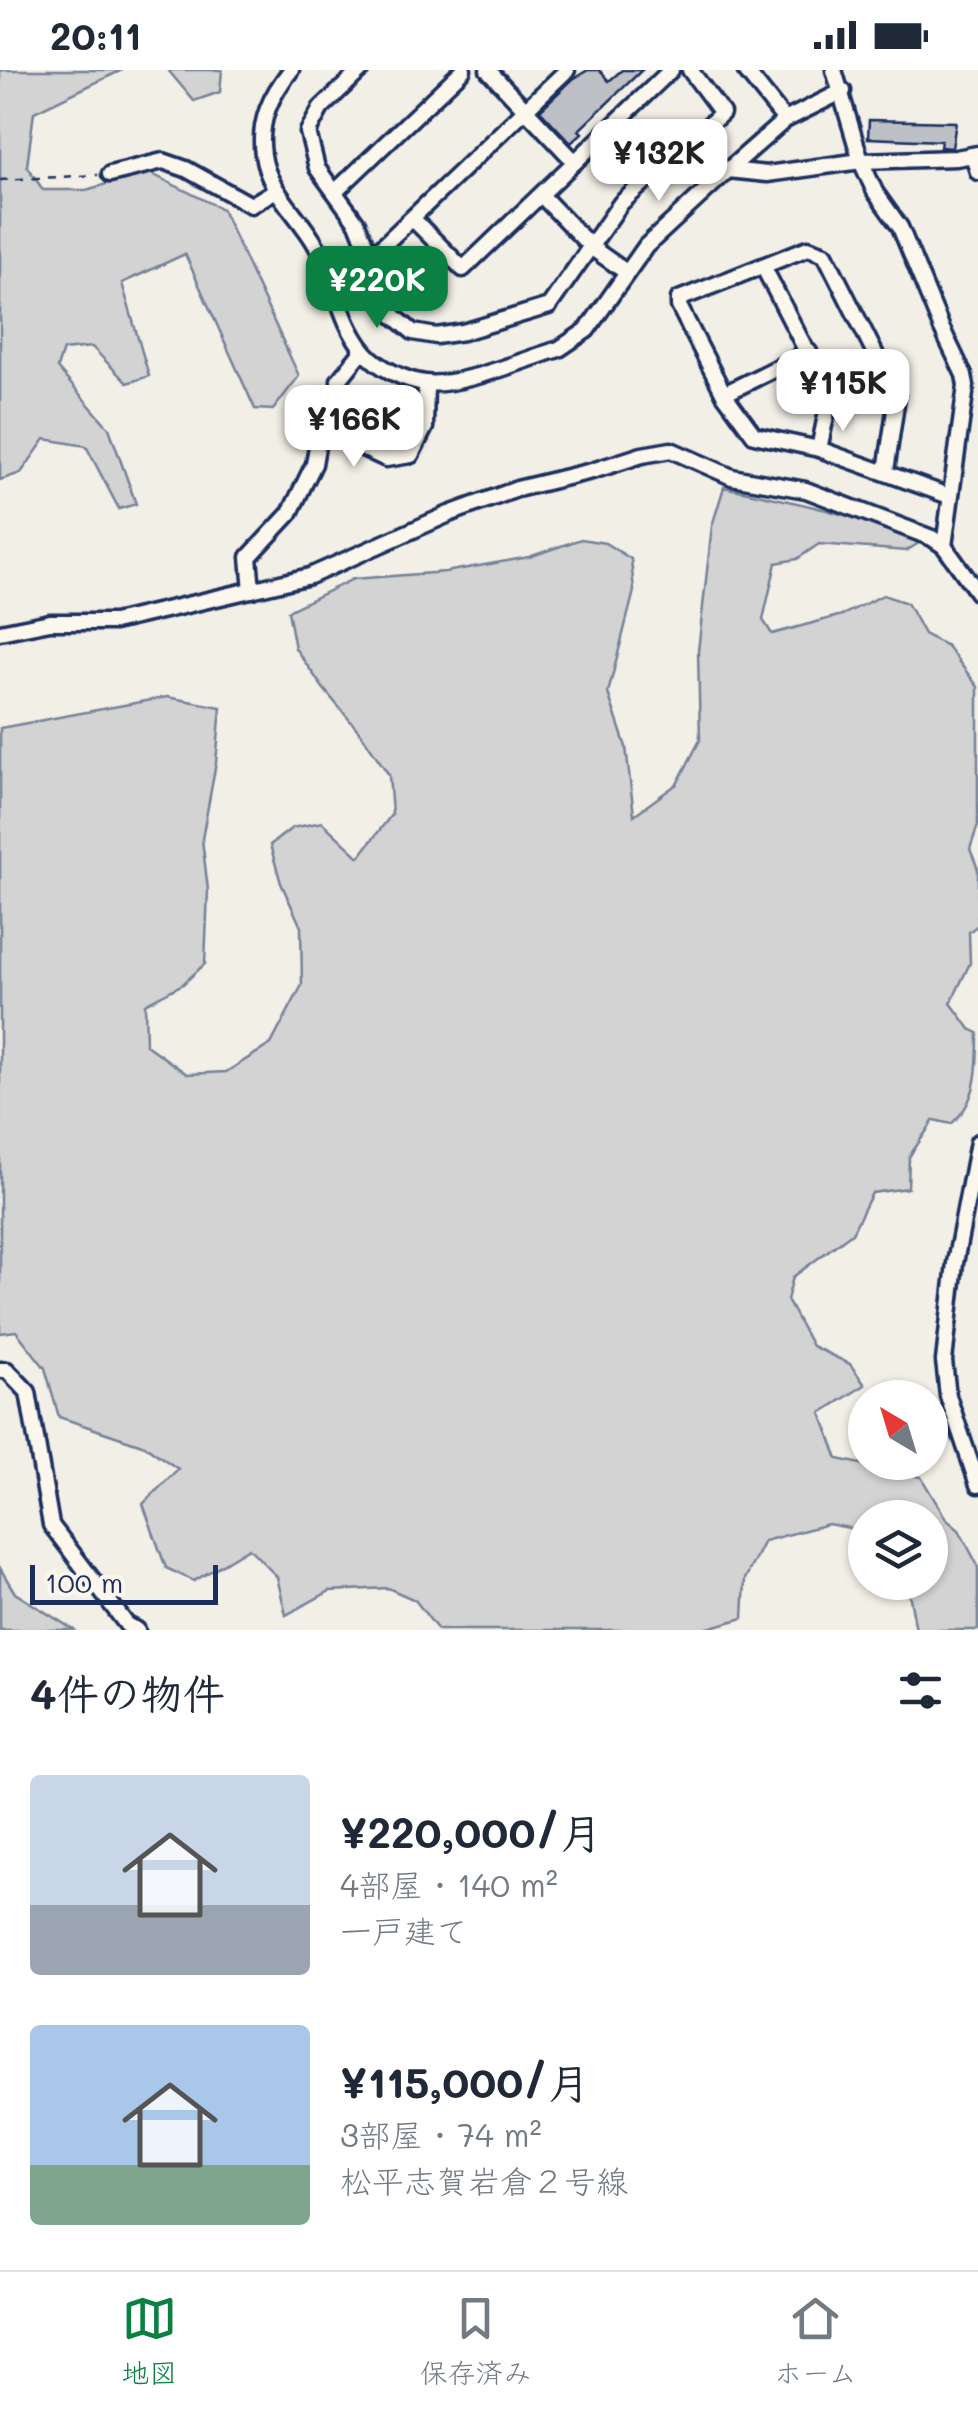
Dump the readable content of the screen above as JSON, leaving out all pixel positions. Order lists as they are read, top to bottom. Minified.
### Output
{"scale_bar":"100 m","north":"top left","page":{"status":"20:11","price":["¥132K","¥220K","¥115K","¥166K"],"scale":"100 m","heading":"4件の物件","list":[{"name":"¥220,000/月","note":"4部屋 · 140 m² · 一戸建て"},{"name":"¥115,000/月","note":"3部屋 · 74 m² · 松平志賀岩倉２号線"}],"tabs":["地図","保存済み","ホーム"]}}
